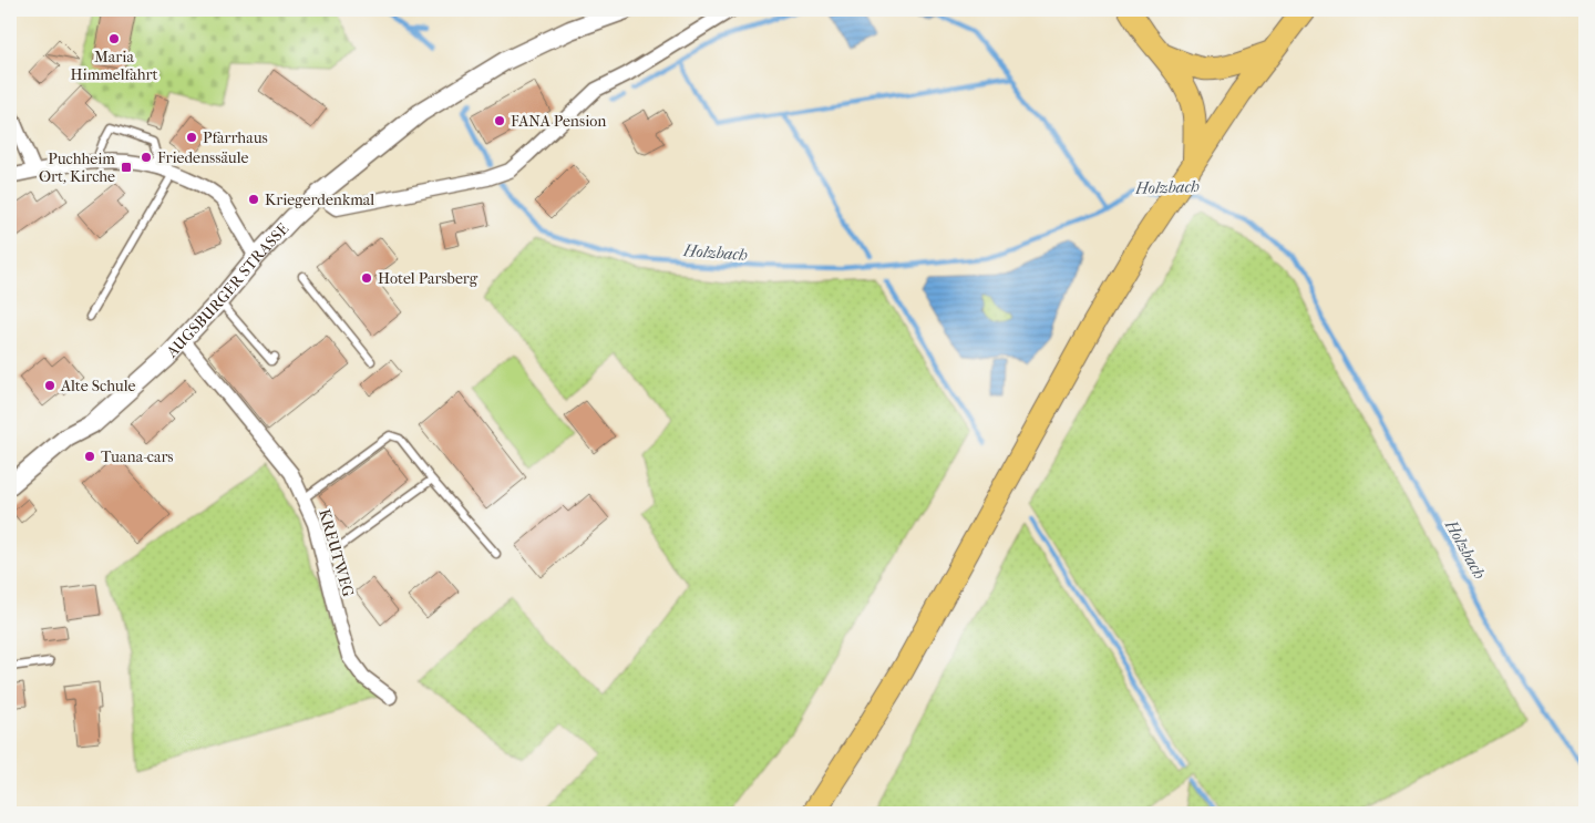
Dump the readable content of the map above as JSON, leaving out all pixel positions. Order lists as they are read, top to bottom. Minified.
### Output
{"streets":{"street":["AUGSBURGER STRASSE","KREUTWEG"]},"crossings":[["AUGSBURGER STRASSE","KREUTWEG"]],"water":["Holzbach"],"places":{"other":["Maria Himmelfahrt","FANA Pension","Pfarrhaus","Friedenssäule","Kriegerdenkmal","Hotel Parsberg","Alte Schule","Tuana-cars"],"transit":["Puchheim Ort, Kirche"]}}
